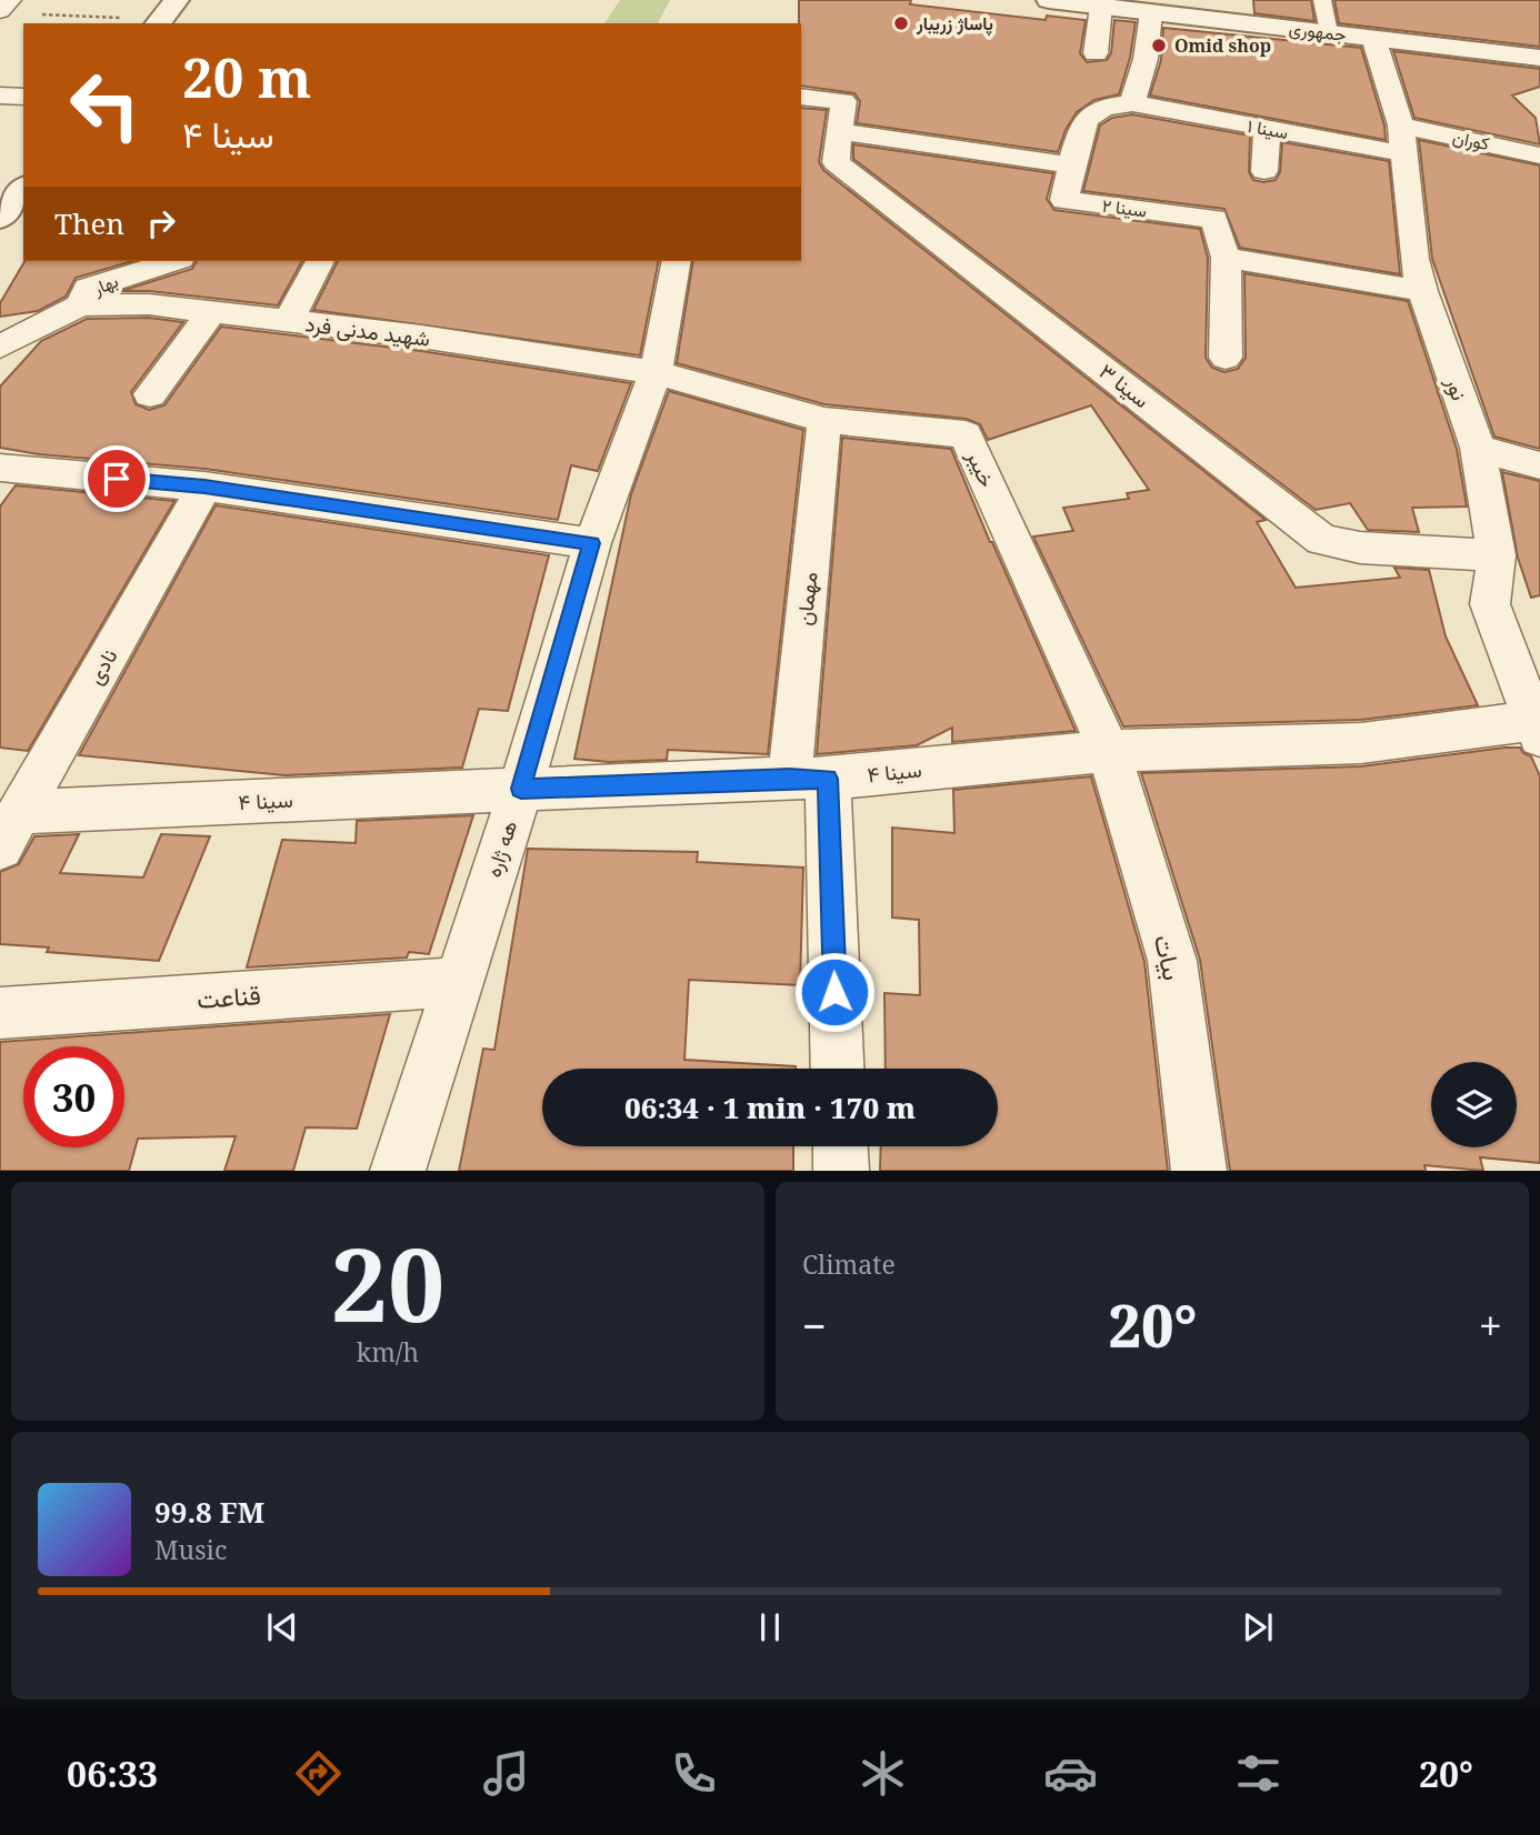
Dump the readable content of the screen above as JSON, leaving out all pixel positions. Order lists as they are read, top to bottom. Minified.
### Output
{"streets":{"street":["جمهوری","سینا ۱","کوران","سینا ۲","بهار","شهید مدنی فرد","سینا ۳","نور","خیبر","مهمان","نادی","سینا ۴","هه ژاره","بیات","قناعت"]},"crossings":[["جمهوری","نور"],["سینا ۱","کوران"],["سینا ۱","نور"],["کوران","نور"],["بهار","شهید مدنی فرد"],["شهید مدنی فرد","خیبر"],["شهید مدنی فرد","هه ژاره"],["سینا ۳","نور"],["نور","سینا ۴"],["خیبر","مهمان"],["خیبر","سینا ۴"],["خیبر","هه ژاره"],["خیبر","بیات"],["مهمان","سینا ۴"],["نادی","سینا ۴"],["سینا ۴","هه ژاره"],["سینا ۴","بیات"],["هه ژاره","قناعت"]],"places":["پاساژ زریبار","Omid shop"],"page":{"turn":["20 m","سینا ۴"],"then":"Then","limit":"30","trip":"06:34 · 1 min · 170 m","tile":[["20","km/h"],"Climate"],"heat":["−","20°","+"],"song":["99.8 FM","Music"],"tabs":["06:33","20°"]}}
